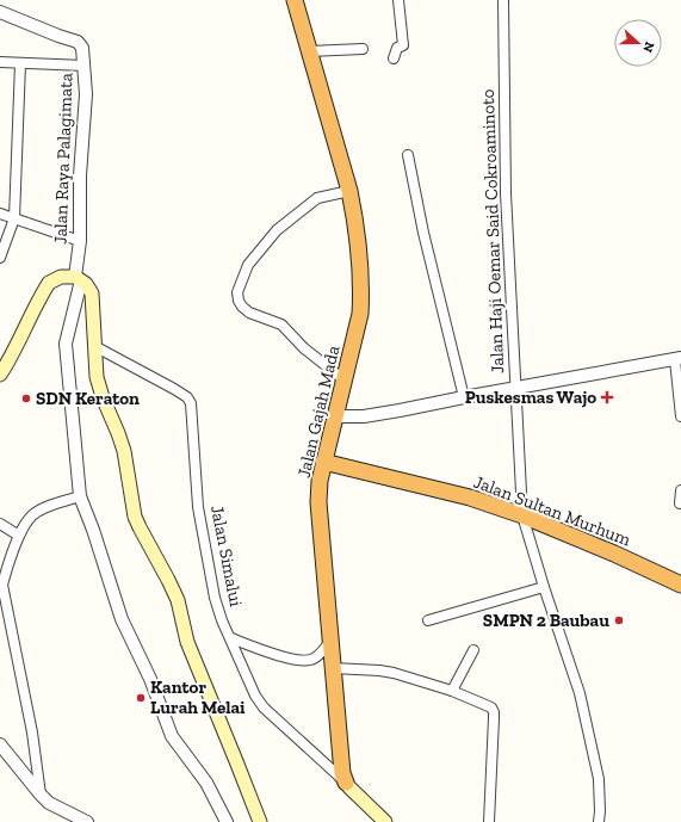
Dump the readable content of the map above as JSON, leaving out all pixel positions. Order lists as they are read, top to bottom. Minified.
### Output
{"streets":{"highway":["Jalan Gajah Mada","Jalan Sultan Murhum"],"street":["Jalan Raya Palagimata","Jalan Haji Oemar Said Cokroaminoto","Jalan Simalui"]},"crossings":[["Jalan Haji Oemar Said Cokroaminoto","Jalan Sultan Murhum"],["Jalan Gajah Mada","Jalan Sultan Murhum"],["Jalan Gajah Mada","Jalan Simalui"]],"places":{"health":["Puskesmas Wajo"],"other":["SDN Keraton","SMPN 2 Baubau","Kantor Lurah Melai"]},"north":"right"}
